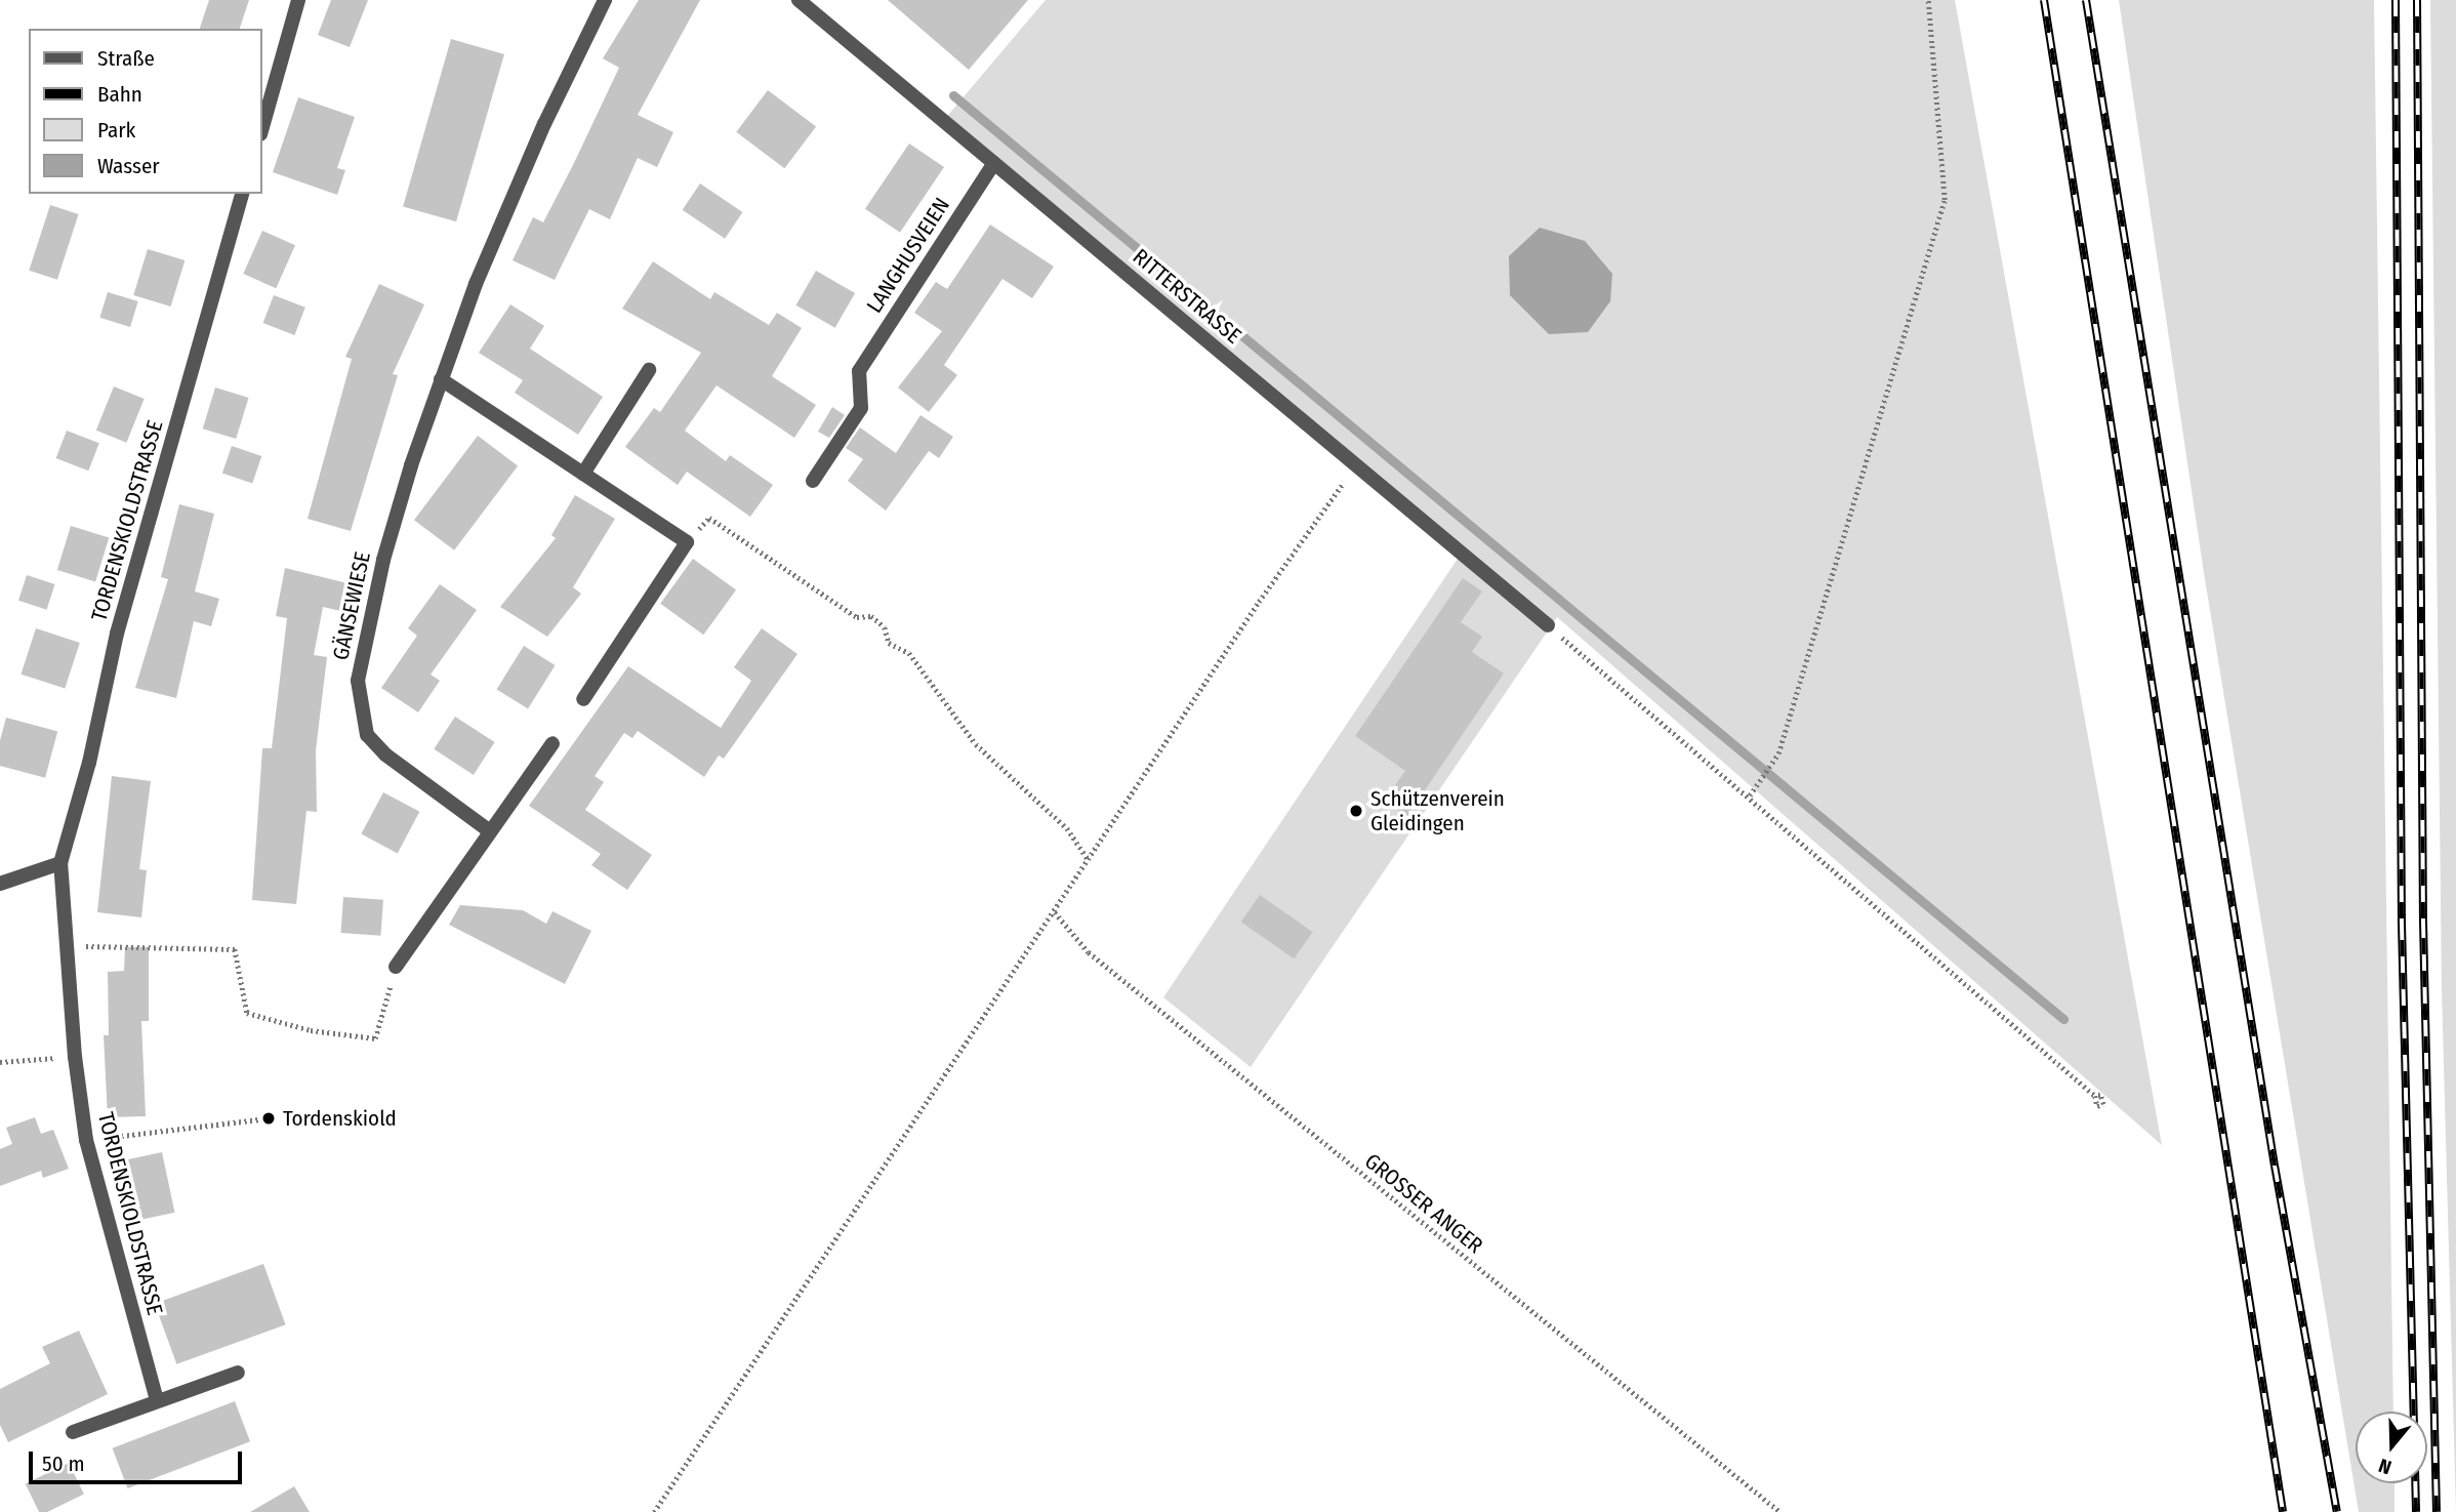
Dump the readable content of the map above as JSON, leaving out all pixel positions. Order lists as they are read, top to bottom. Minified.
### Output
{"streets":{"street":["LANGHUSVEIEN","RITTERSTRASSE","TORDENSKIOLDSTRASSE","GÄNSEWIESE"],"path":["GROSSER ANGER"]},"crossings":[["LANGHUSVEIEN","RITTERSTRASSE"]],"places":["Schützenverein Gleidingen","Tordenskiold"],"legend":["Straße","Bahn","Park","Wasser"],"scale_bar":"50 m","north":"bottom"}
